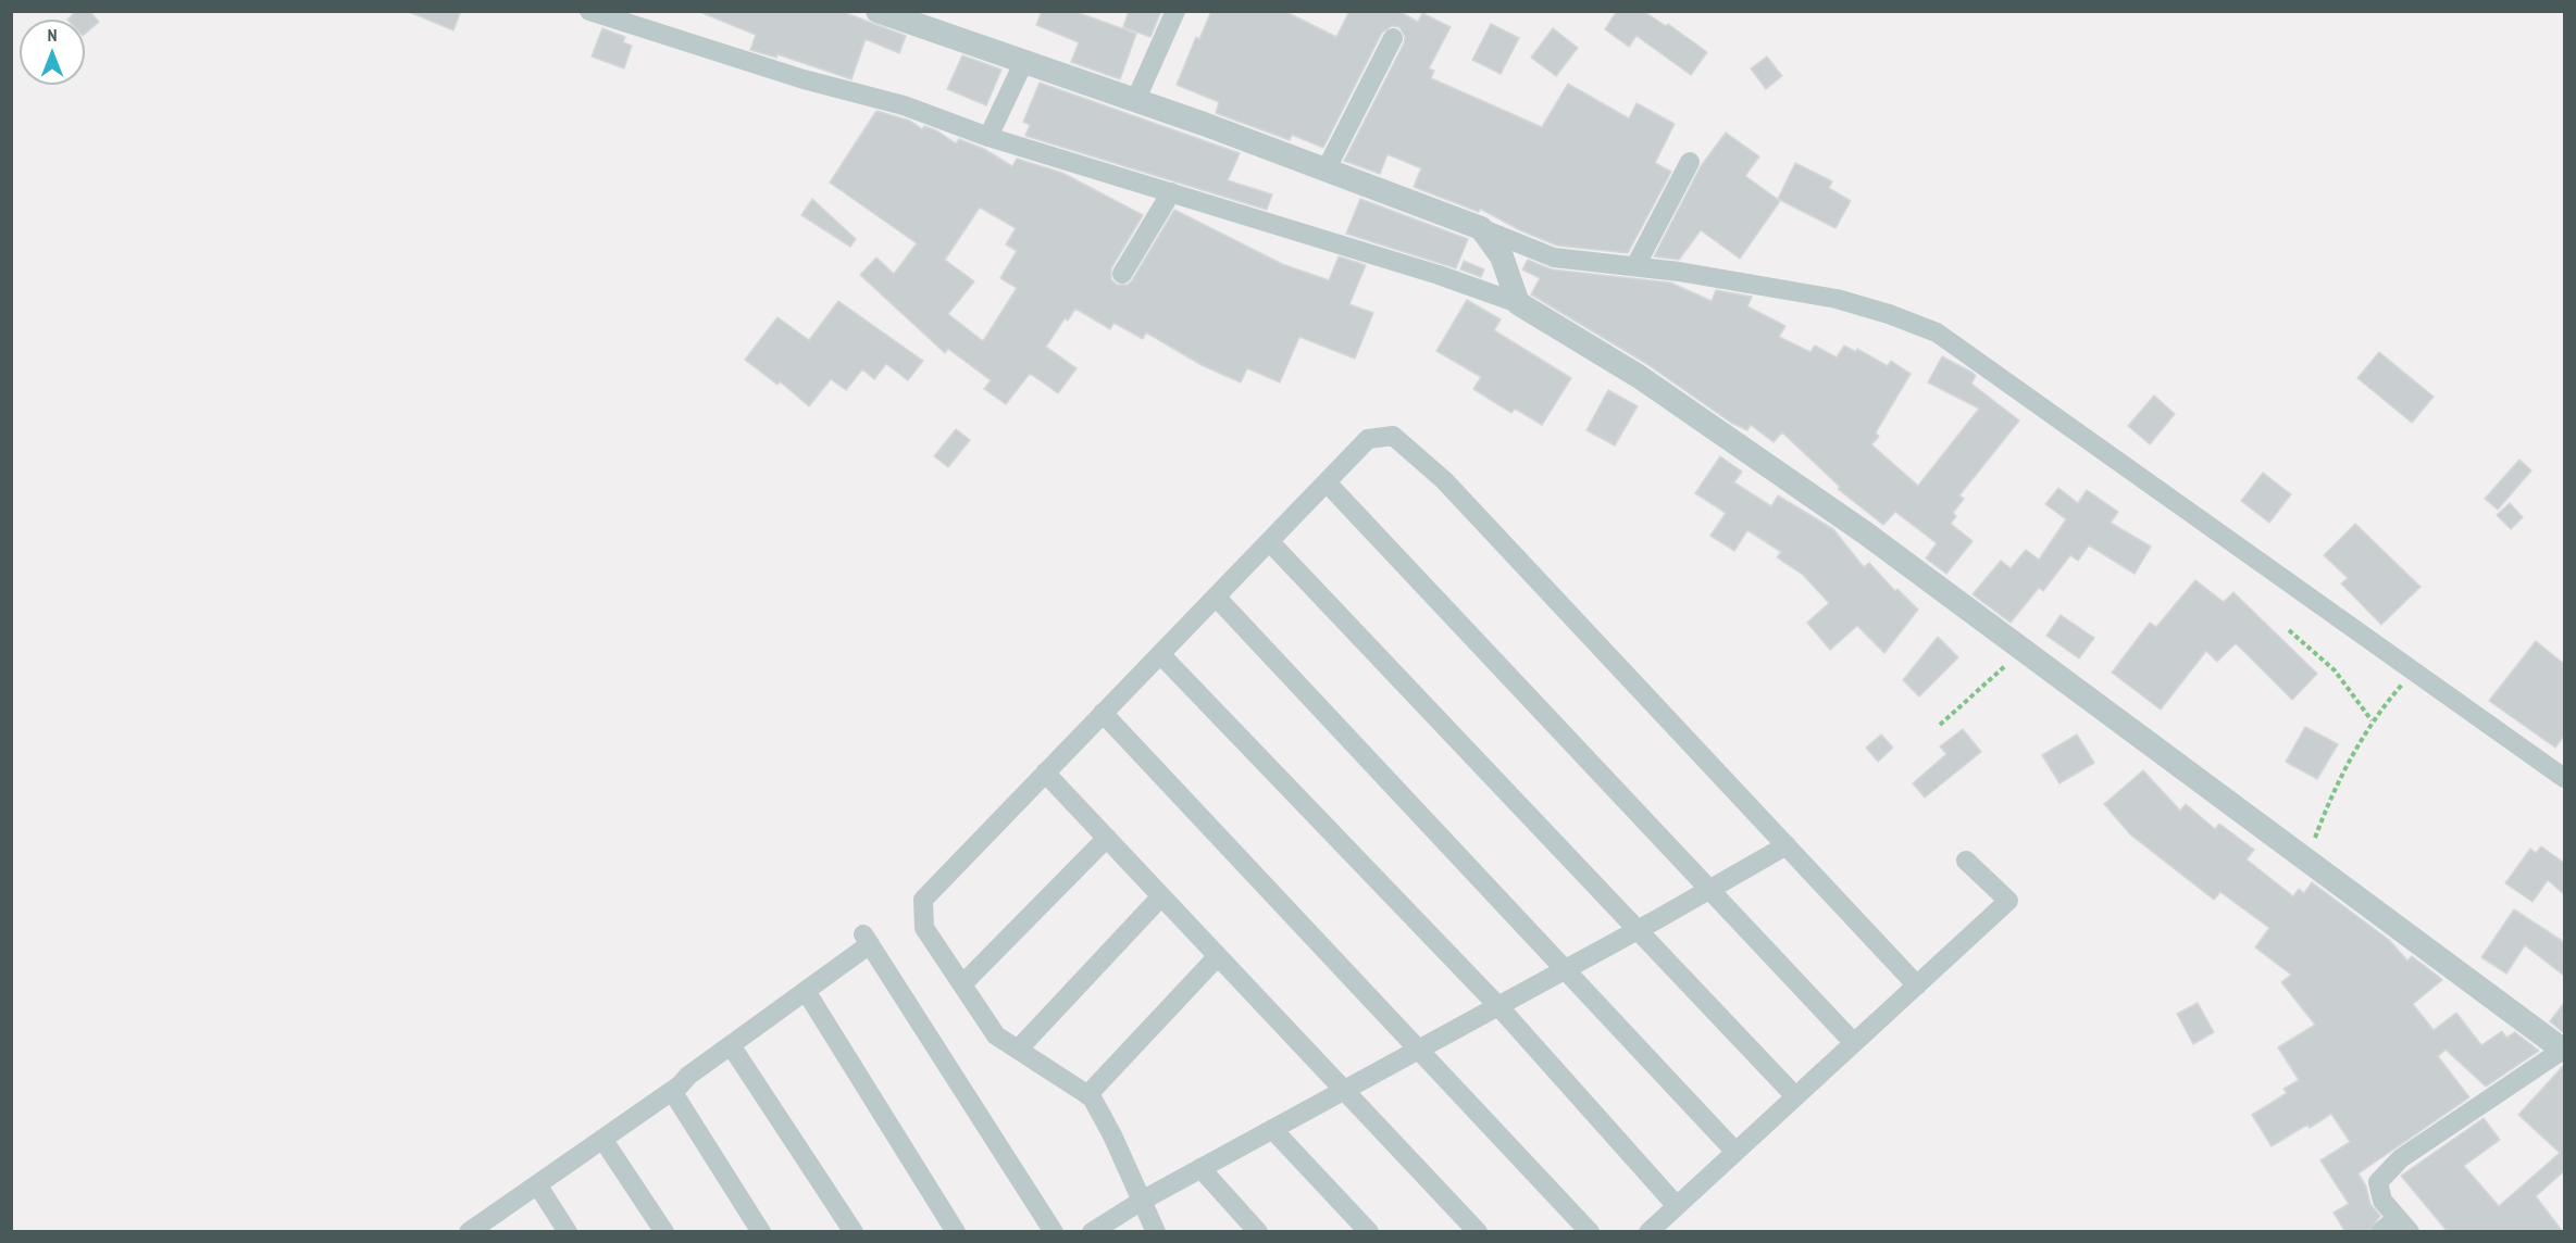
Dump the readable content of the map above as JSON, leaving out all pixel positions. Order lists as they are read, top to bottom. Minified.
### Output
{"north":"top"}
